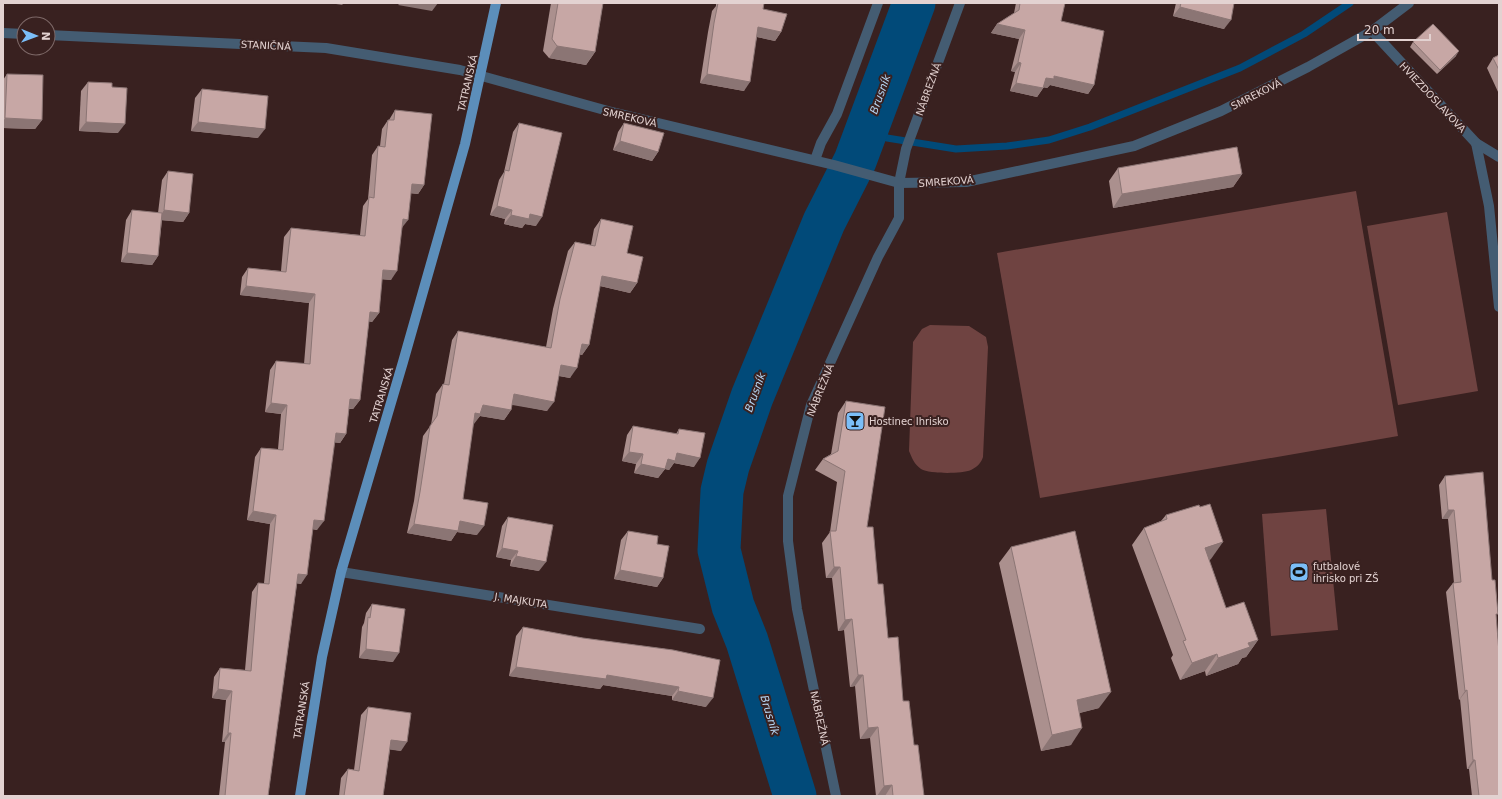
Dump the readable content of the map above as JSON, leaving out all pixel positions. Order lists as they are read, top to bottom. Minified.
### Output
{"streets":{"main road":["TATRANSKÁ"],"street":["STANIČNÁ","NÁBREŽNÁ","SMREKOVÁ","HVIEZDOSLAVOVA","J. MAJKUTA"]},"crossings":[["STANIČNÁ","TATRANSKÁ"],["STANIČNÁ","SMREKOVÁ"],["TATRANSKÁ","SMREKOVÁ"],["TATRANSKÁ","J. MAJKUTA"],["NÁBREŽNÁ","SMREKOVÁ"],["SMREKOVÁ","HVIEZDOSLAVOVA"]],"water":["Brusník"],"places":{"bar":["Hostinec Ihrisko"],"sports":["futbalové ihrisko pri ZŠ"]},"scale_bar":"20 m","north":"right"}
